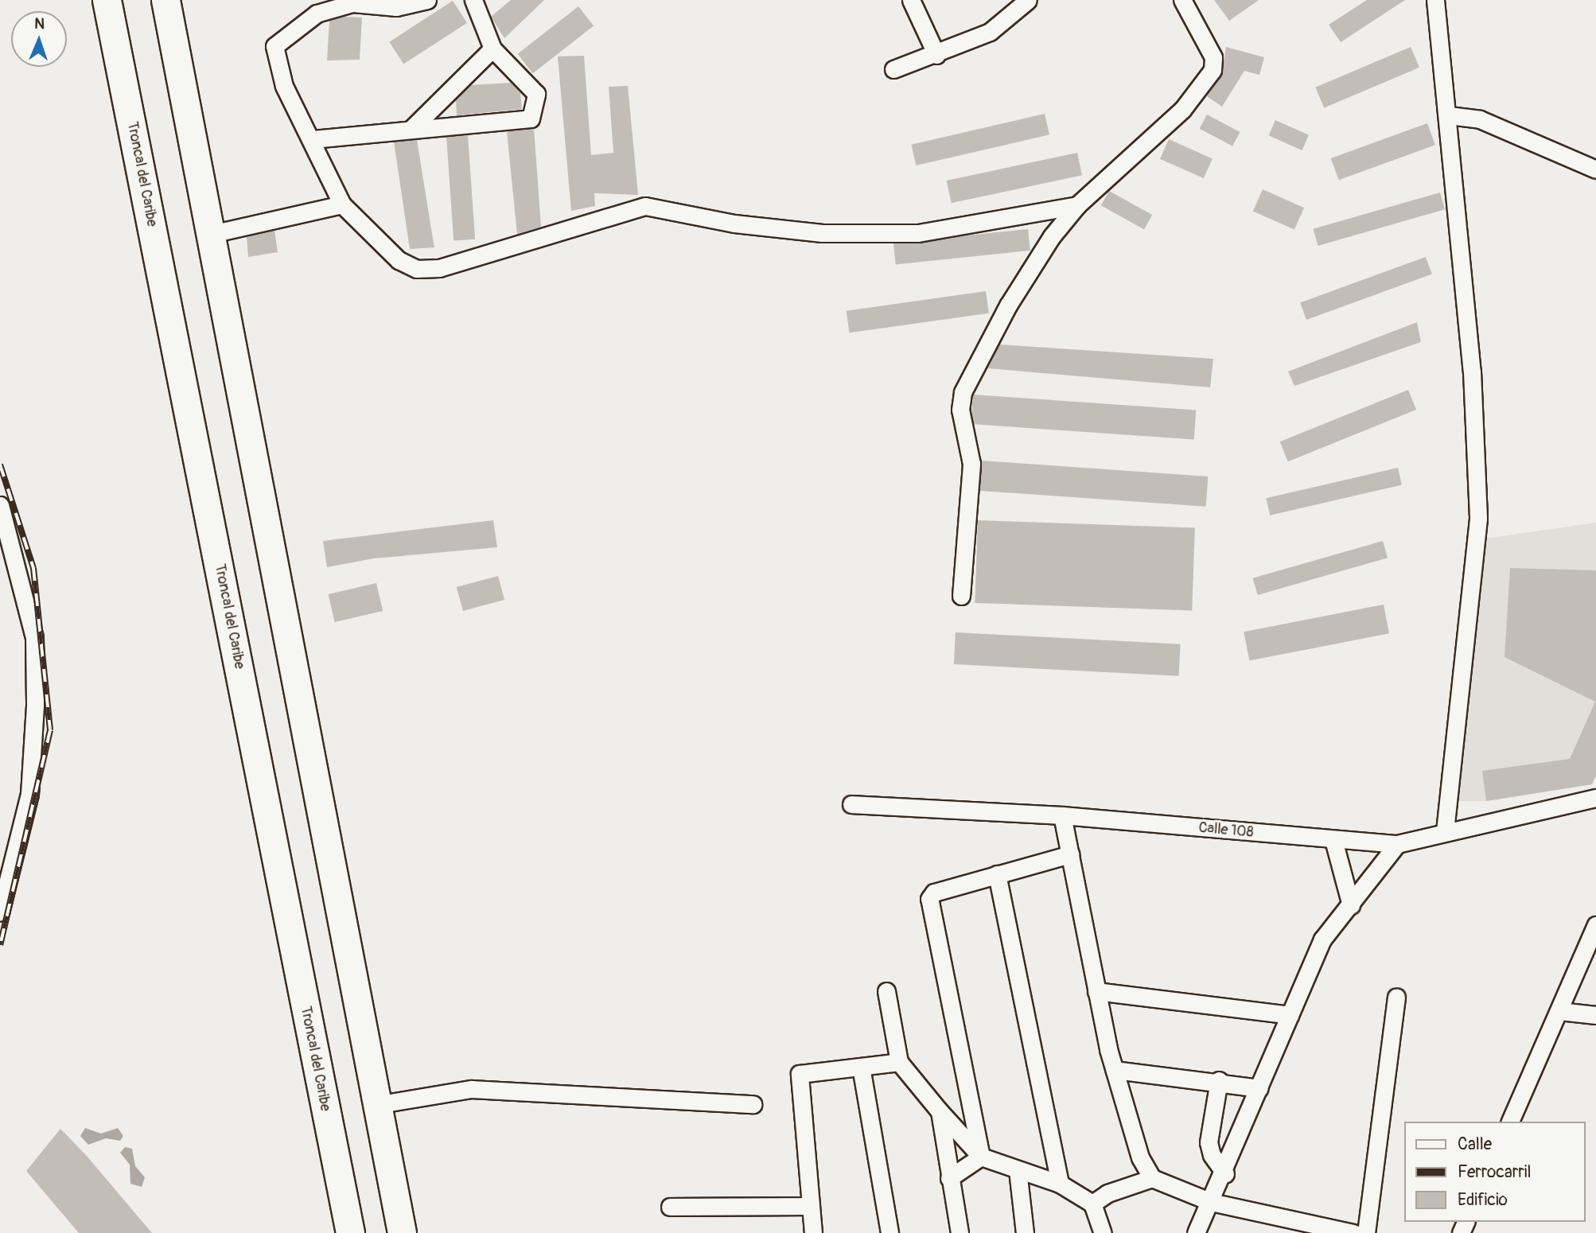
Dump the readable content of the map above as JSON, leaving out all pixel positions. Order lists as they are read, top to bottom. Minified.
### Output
{"streets":{"highway":["Troncal del Caribe"],"street":["Calle 108"]},"legend":["Calle","Ferrocarril","Edificio"],"north":"top"}
